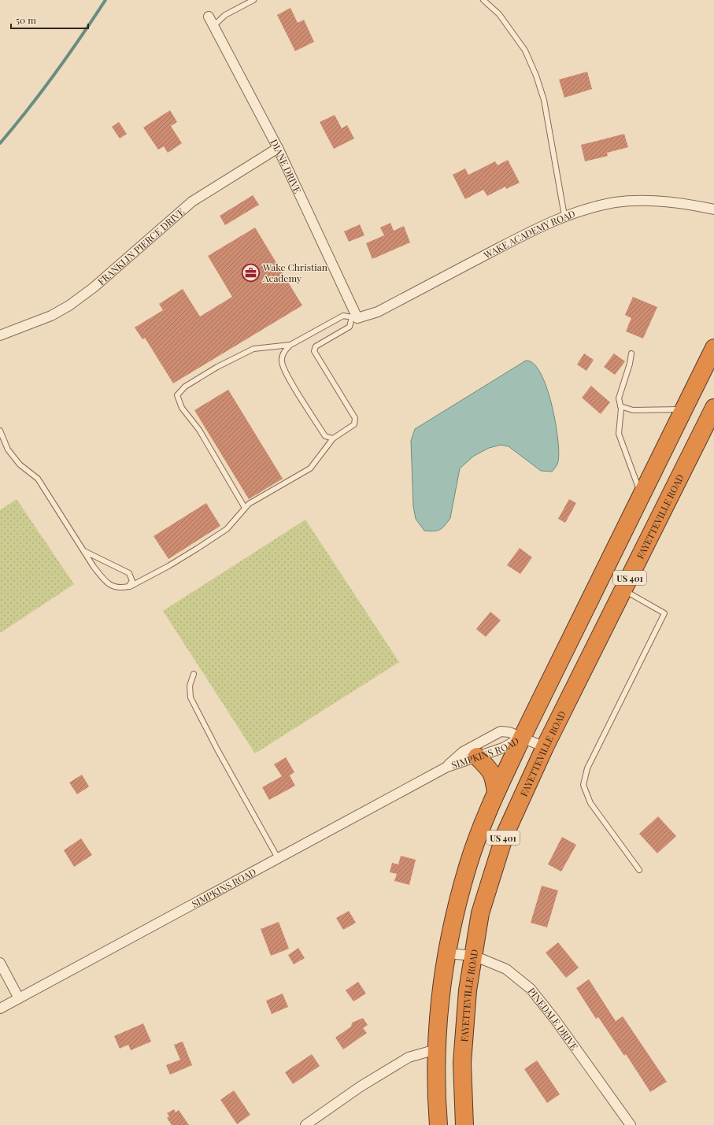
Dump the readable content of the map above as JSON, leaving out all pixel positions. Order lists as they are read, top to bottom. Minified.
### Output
{"streets":{"highway":["FAYETTEVILLE ROAD","US 401"],"street":["DIANE DRIVE","WAKE ACADEMY ROAD","FRANKLIN PIERCE DRIVE","SIMPKINS ROAD","PINEDALE DRIVE"]},"crossings":[["DIANE DRIVE","WAKE ACADEMY ROAD"],["DIANE DRIVE","FRANKLIN PIERCE DRIVE"],["FAYETTEVILLE ROAD","SIMPKINS ROAD"],["FAYETTEVILLE ROAD","PINEDALE DRIVE"],["US 401","SIMPKINS ROAD"],["US 401","PINEDALE DRIVE"]],"places":{"office":["Wake Christian Academy"]},"scale_bar":"50 m"}
